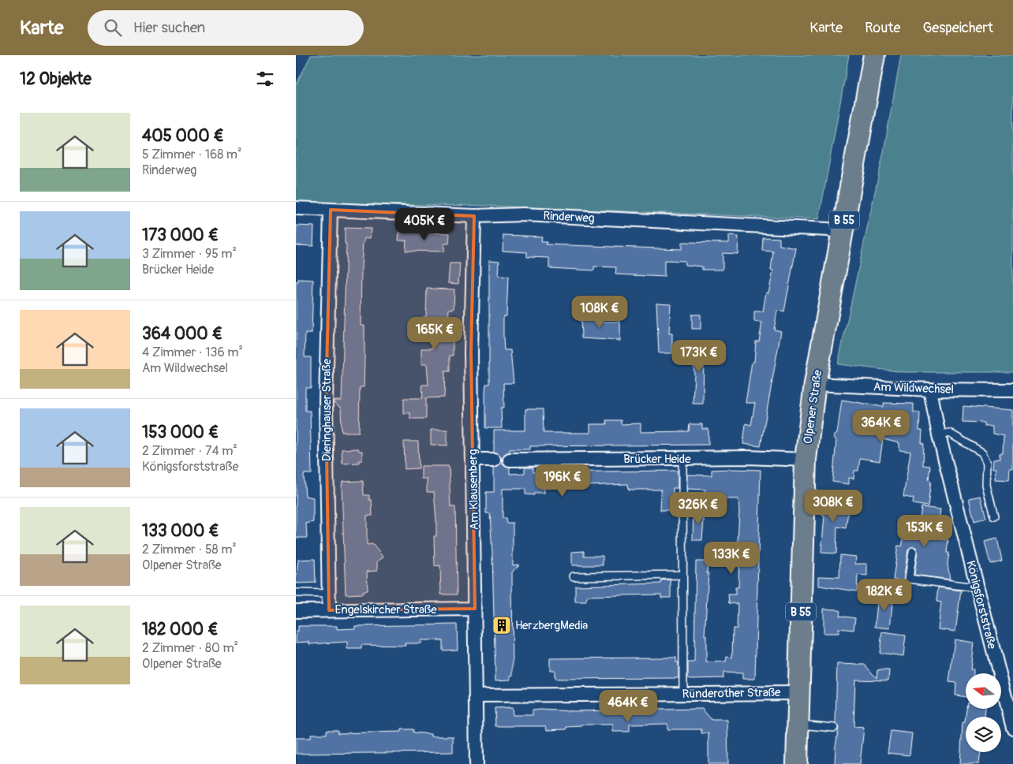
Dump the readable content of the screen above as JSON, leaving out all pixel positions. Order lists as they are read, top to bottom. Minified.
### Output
{"streets":{"main road":["B 55","Olpener Straße"],"street":["Rinderweg","Am Wildwechsel","Dieringhauser Straße","Brücker Heide","Am Klausenberg","Königsforststraße","Engelskircher Straße","Ründerother Straße"]},"crossings":[["Rinderweg","Olpener Straße"],["Rinderweg","Dieringhauser Straße"],["Rinderweg","Am Klausenberg"],["Am Wildwechsel","Olpener Straße"],["Am Wildwechsel","Königsforststraße"],["Olpener Straße","Brücker Heide"],["Olpener Straße","Ründerother Straße"],["Dieringhauser Straße","Engelskircher Straße"],["Am Klausenberg","Engelskircher Straße"],["Am Klausenberg","Ründerother Straße"]],"places":{"building":["HerzbergMedia"]},"north":"left","page":{"header":"Karte","search":"Hier suchen","nav":["Karte","Route","Gespeichert"],"heading":"12 Objekte","list":[{"name":"405 000 €","note":"5 Zimmer · 168 m² · Rinderweg"},{"name":"173 000 €","note":"3 Zimmer · 95 m² · Brücker Heide"},{"name":"364 000 €","note":"4 Zimmer · 136 m² · Am Wildwechsel"},{"name":"153 000 €","note":"2 Zimmer · 74 m² · Königsforststraße"},{"name":"133 000 €","note":"2 Zimmer · 58 m² · Olpener Straße"},{"name":"182 000 €","note":"2 Zimmer · 80 m² · Olpener Straße"}],"price":["405K €","108K €","165K €","173K €","364K €","196K €","308K €","326K €","153K €","133K €","182K €","464K €"]}}
